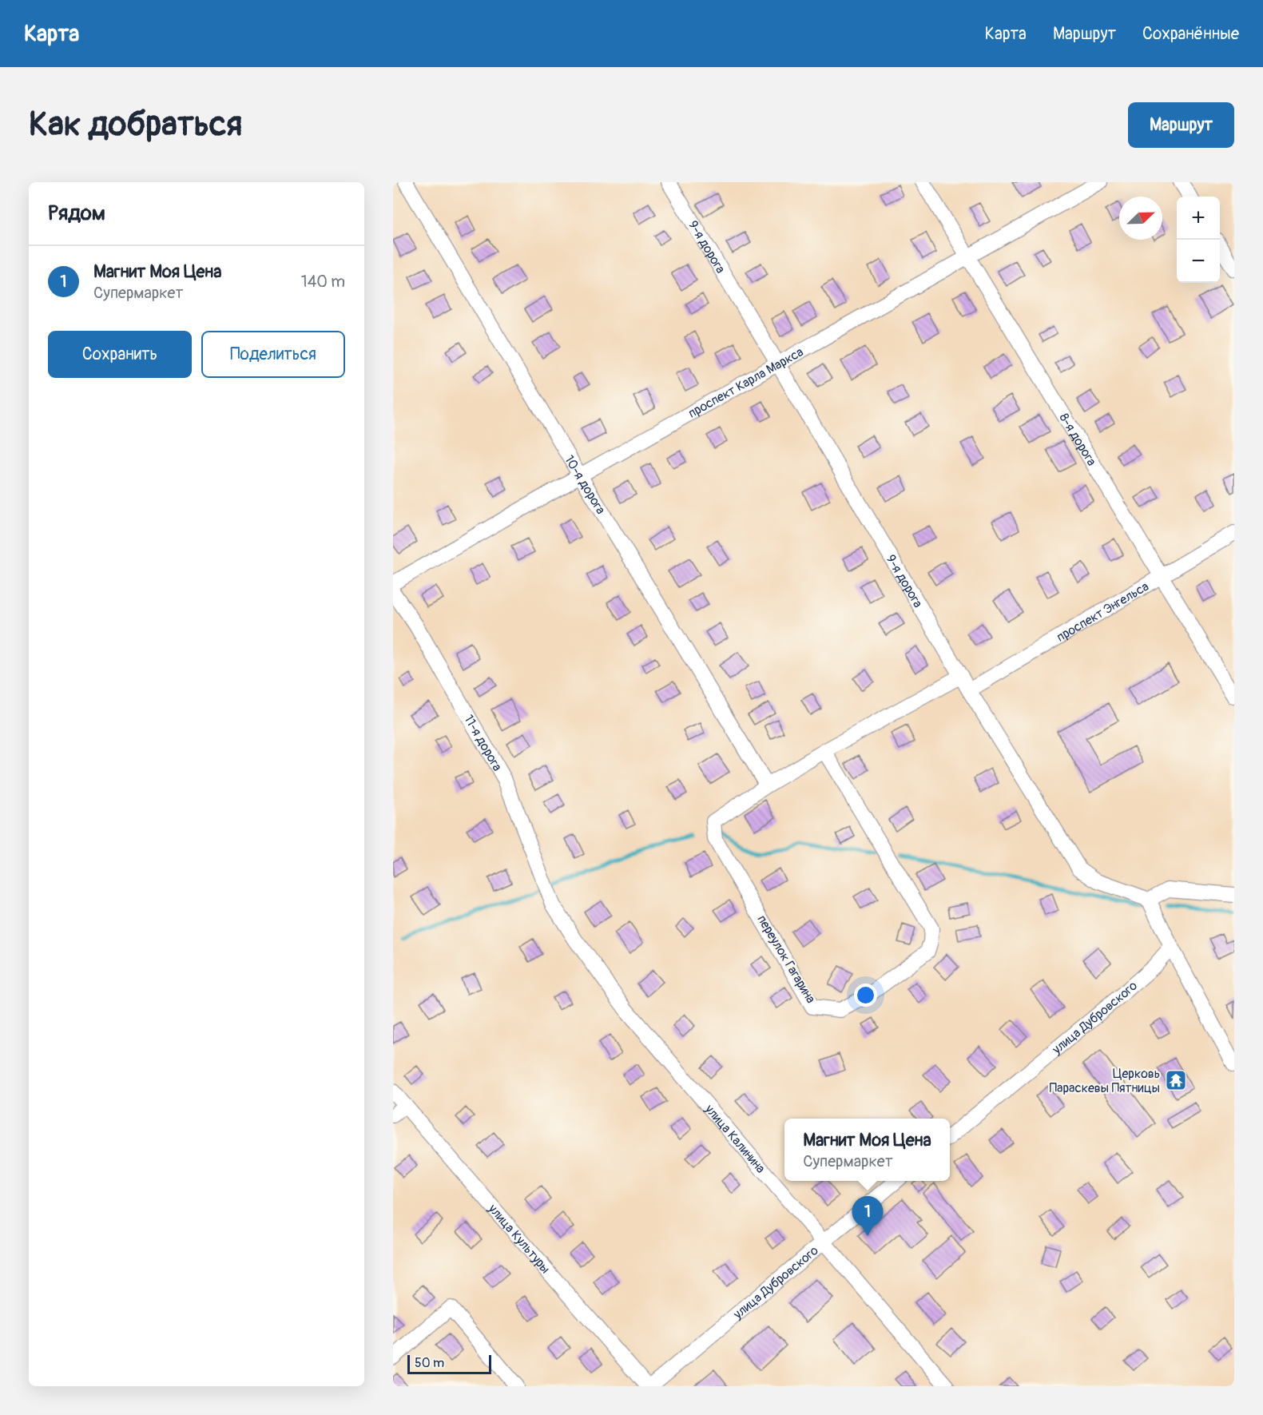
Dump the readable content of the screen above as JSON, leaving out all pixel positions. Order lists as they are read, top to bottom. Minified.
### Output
{"streets":{"street":["9-я дорога","проспект Карла Маркса","8-я дорога","10-я дорога","проспект Энгельса","11-я дорога","переулок Гагарина","улица Дубровского","улица Калинина","улица Культуры"]},"crossings":[["9-я дорога","проспект Карла Маркса"],["9-я дорога","проспект Энгельса"],["проспект Карла Маркса","8-я дорога"],["проспект Карла Маркса","10-я дорога"],["8-я дорога","проспект Энгельса"],["10-я дорога","переулок Гагарина"],["11-я дорога","улица Калинина"],["улица Дубровского","улица Калинина"],["улица Дубровского","улица Культуры"]],"places":{"temple":["Церковь Параскевы Пятницы"]},"scale_bar":"50 m","north":"top right","page":{"header":"Карта","nav":["Карта","Маршрут","Сохранённые"],"buttons":["Маршрут",["Сохранить","Поделиться"]],"title":"Как добраться","heading":"Рядом","map_buttons":["+","−"],"list":[{"mark":"1","name":"Магнит Моя Цена","note":"Супермаркет","value":"140 m"}],"popup":["Магнит Моя Цена","Супермаркет"],"pins":"1","scale":"50 m"}}
